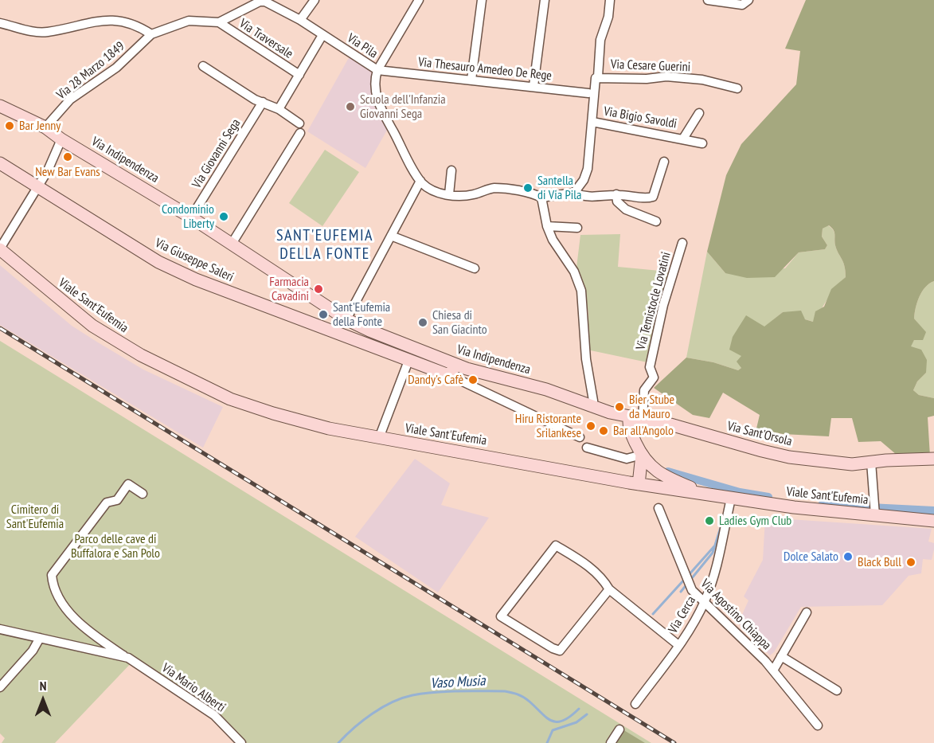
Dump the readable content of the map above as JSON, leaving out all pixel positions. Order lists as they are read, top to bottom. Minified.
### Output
{"streets":{"street":["Via Traversale","Via Pila","Via Cesare Guerini","Via Thesauro Amedeo De Rege","Via 28 Marzo 1849","Via Bigio Savoldi","Via Giovanni Sega","Via Indipendenza","Via Giuseppe Saleri","Via Temistocle Lovatini","Viale Sant'Eufemia","Via Sant'Orsola","Via Cerca","Via Agostino Chiappa","Via Mario Alberti"]},"crossings":[["Via Traversale","Via 28 Marzo 1849"],["Via Pila","Via Thesauro Amedeo De Rege"],["Via Pila","Via 28 Marzo 1849"],["Via Cesare Guerini","Via Bigio Savoldi"],["Via 28 Marzo 1849","Via Indipendenza"],["Via Giovanni Sega","Via Indipendenza"],["Via Indipendenza","Via Giuseppe Saleri"],["Via Indipendenza","Via Temistocle Lovatini"],["Via Indipendenza","Via Sant'Orsola"],["Via Temistocle Lovatini","Via Sant'Orsola"],["Viale Sant'Eufemia","Via Cerca"],["Via Cerca","Via Agostino Chiappa"]],"districts":["SANT'EUFEMIA DELLA FONTE"],"water":["Vaso Musia"],"parks":["Cimitero di Sant'Eufemia","Parco delle cave di Buffalora e San Polo"],"places":["Scuola dell'Infanzia Giovanni Sega","Bar Jenny","New Bar Evans","Santella di Via Pila","Condominio Liberty","Farmacia Cavadini","Sant'Eufemia della Fonte","Chiesa di San Giacinto","Dandy's Cafè","Bier Stube da Mauro","Hiru Ristorante Srilankese","Bar all'Angolo","Ladies Gym Club","Dolce Salato","Black Bull"],"north":"top"}
